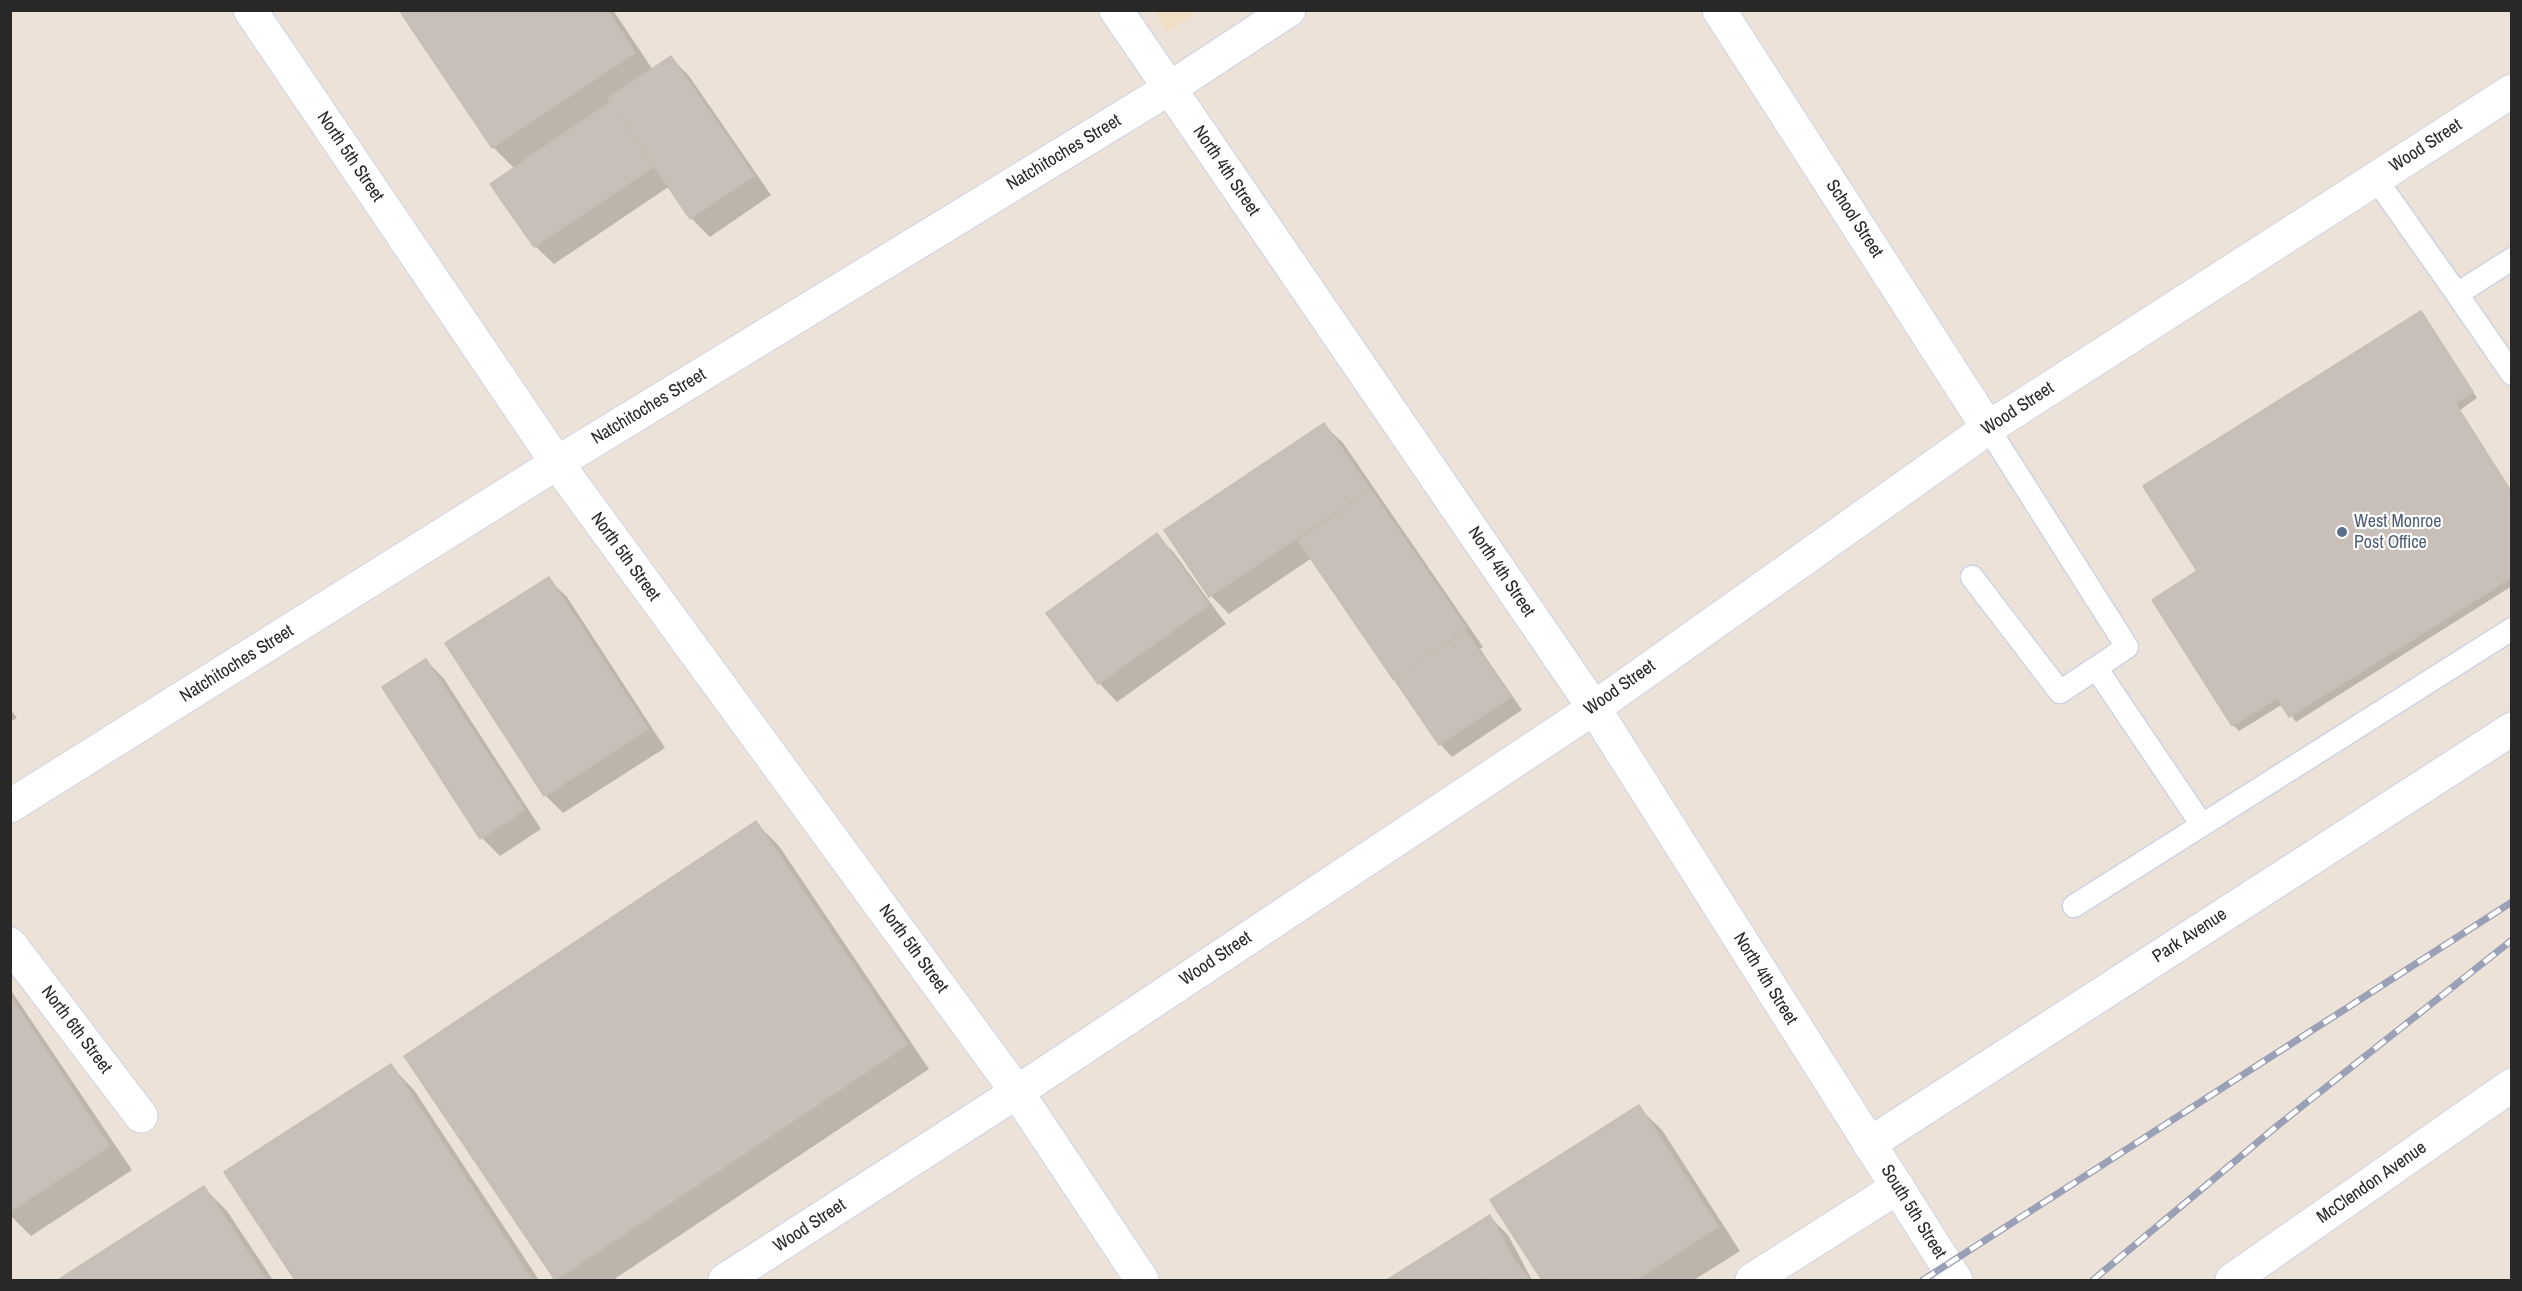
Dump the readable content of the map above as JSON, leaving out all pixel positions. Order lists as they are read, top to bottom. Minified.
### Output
{"streets":{"street":["Wood Street","Natchitoches Street","North 5th Street","North 4th Street","School Street","Park Avenue","North 6th Street","McClendon Avenue","South 5th Street"]},"crossings":[["Wood Street","North 5th Street"],["Wood Street","North 4th Street"],["Wood Street","School Street"],["Natchitoches Street","North 5th Street"],["Natchitoches Street","North 4th Street"],["North 4th Street","Park Avenue"],["North 4th Street","South 5th Street"],["Park Avenue","South 5th Street"]],"places":["West Monroe Post Office"]}
